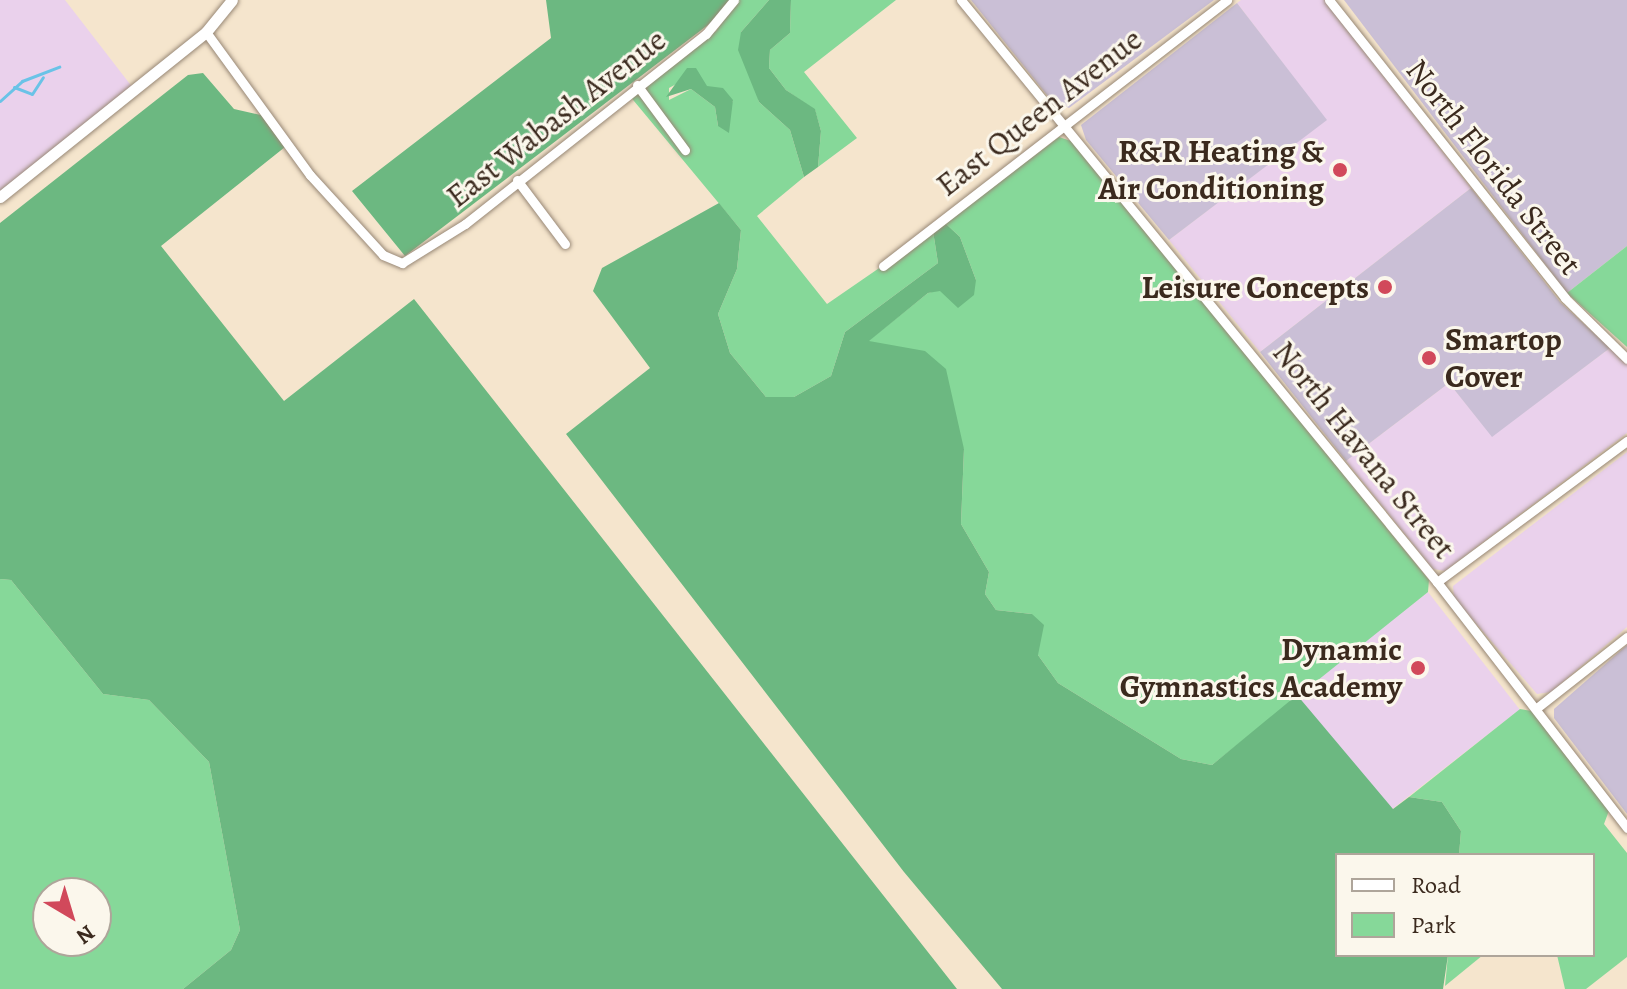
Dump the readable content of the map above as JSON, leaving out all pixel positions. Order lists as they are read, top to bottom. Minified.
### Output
{"streets":{"street":["East Queen Avenue","East Wabash Avenue","North Florida Street","North Havana Street"]},"crossings":[["East Queen Avenue","North Havana Street"]],"places":["R&R Heating & Air Conditioning","Leisure Concepts","Smartop Cover","Dynamic Gymnastics Academy"],"legend":["Road","Park"],"north":"bottom right"}
